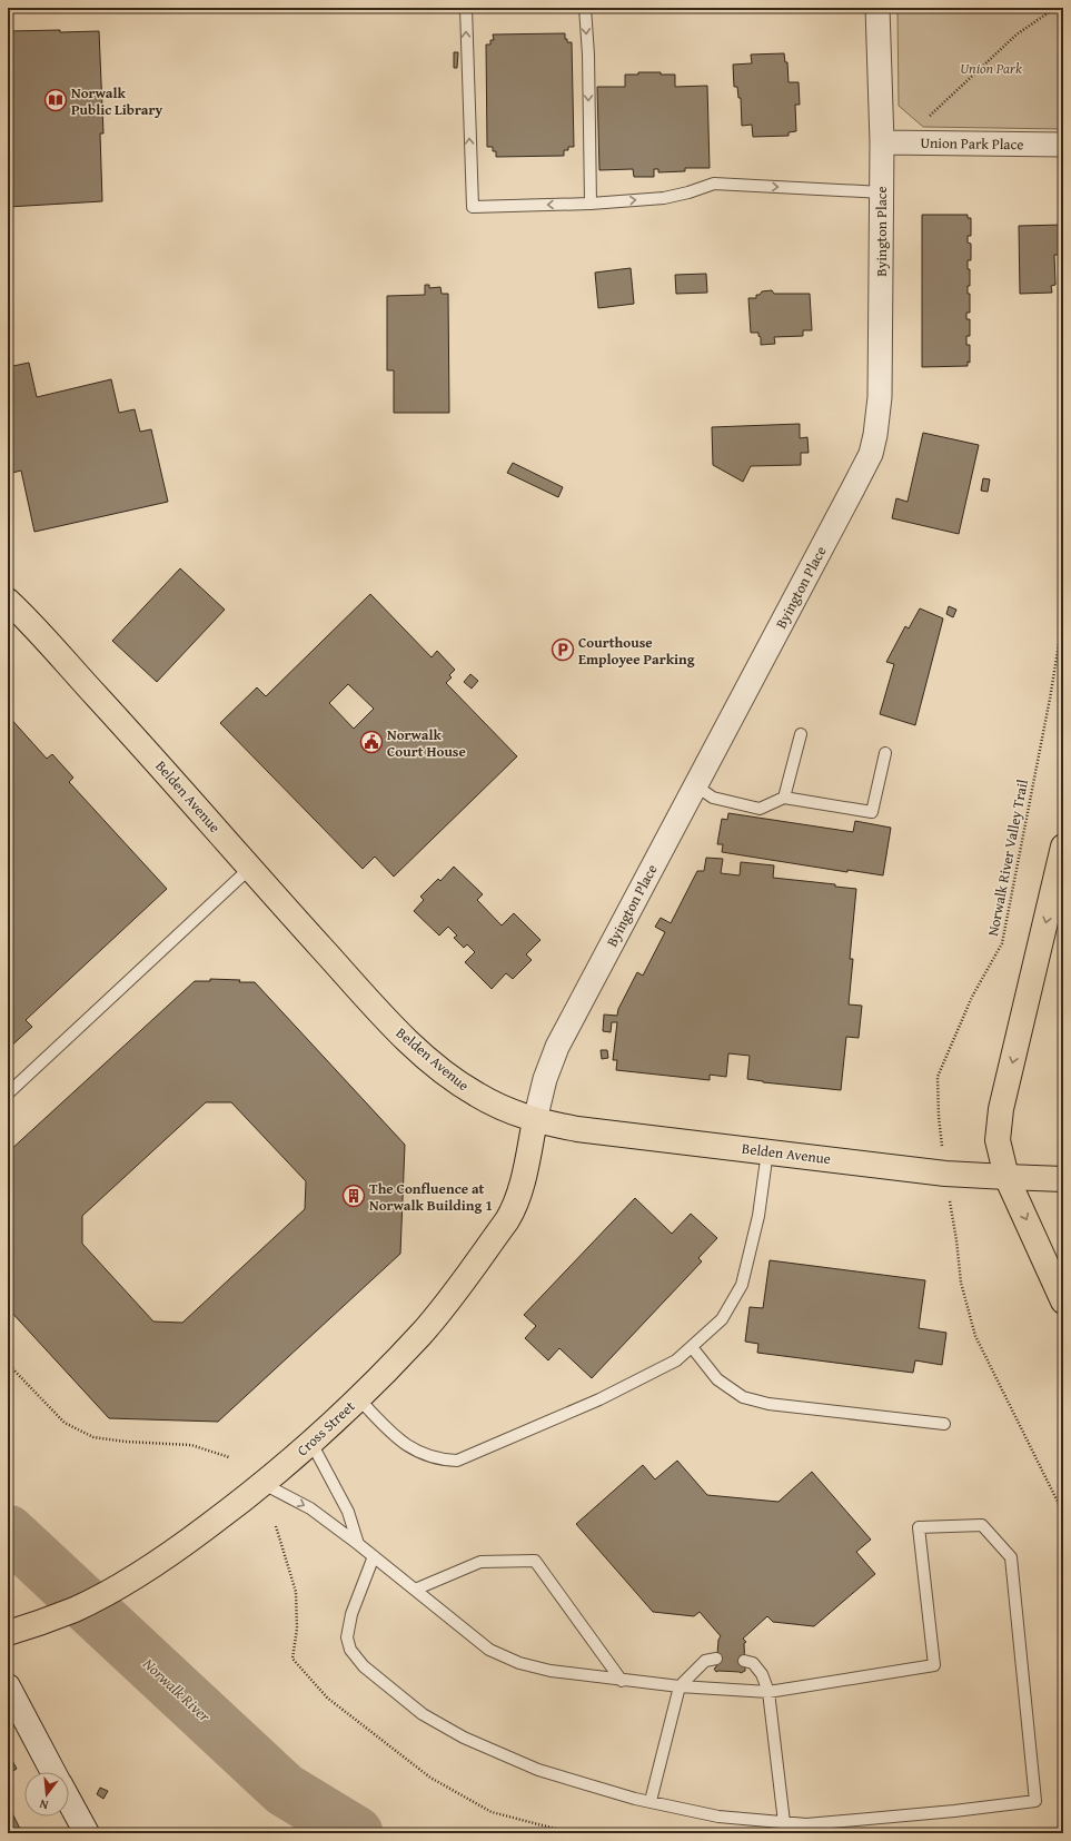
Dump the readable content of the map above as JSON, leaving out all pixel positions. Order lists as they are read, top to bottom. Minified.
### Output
{"streets":{"main road":["Belden Avenue","Cross Street"],"street":["Union Park Place","Byington Place"],"path":["Norwalk River Valley Trail"]},"crossings":[["Union Park Place","Byington Place"],["Byington Place","Belden Avenue"],["Byington Place","Cross Street"],["Belden Avenue","Cross Street"]],"water":["Norwalk River"],"parks":["Union Park"],"places":{"library":["Norwalk Public Library"],"parking":["Courthouse Employee Parking"],"public building":["Norwalk Court House"],"building":["The Confluence at Norwalk Building 1"]},"north":"bottom"}
